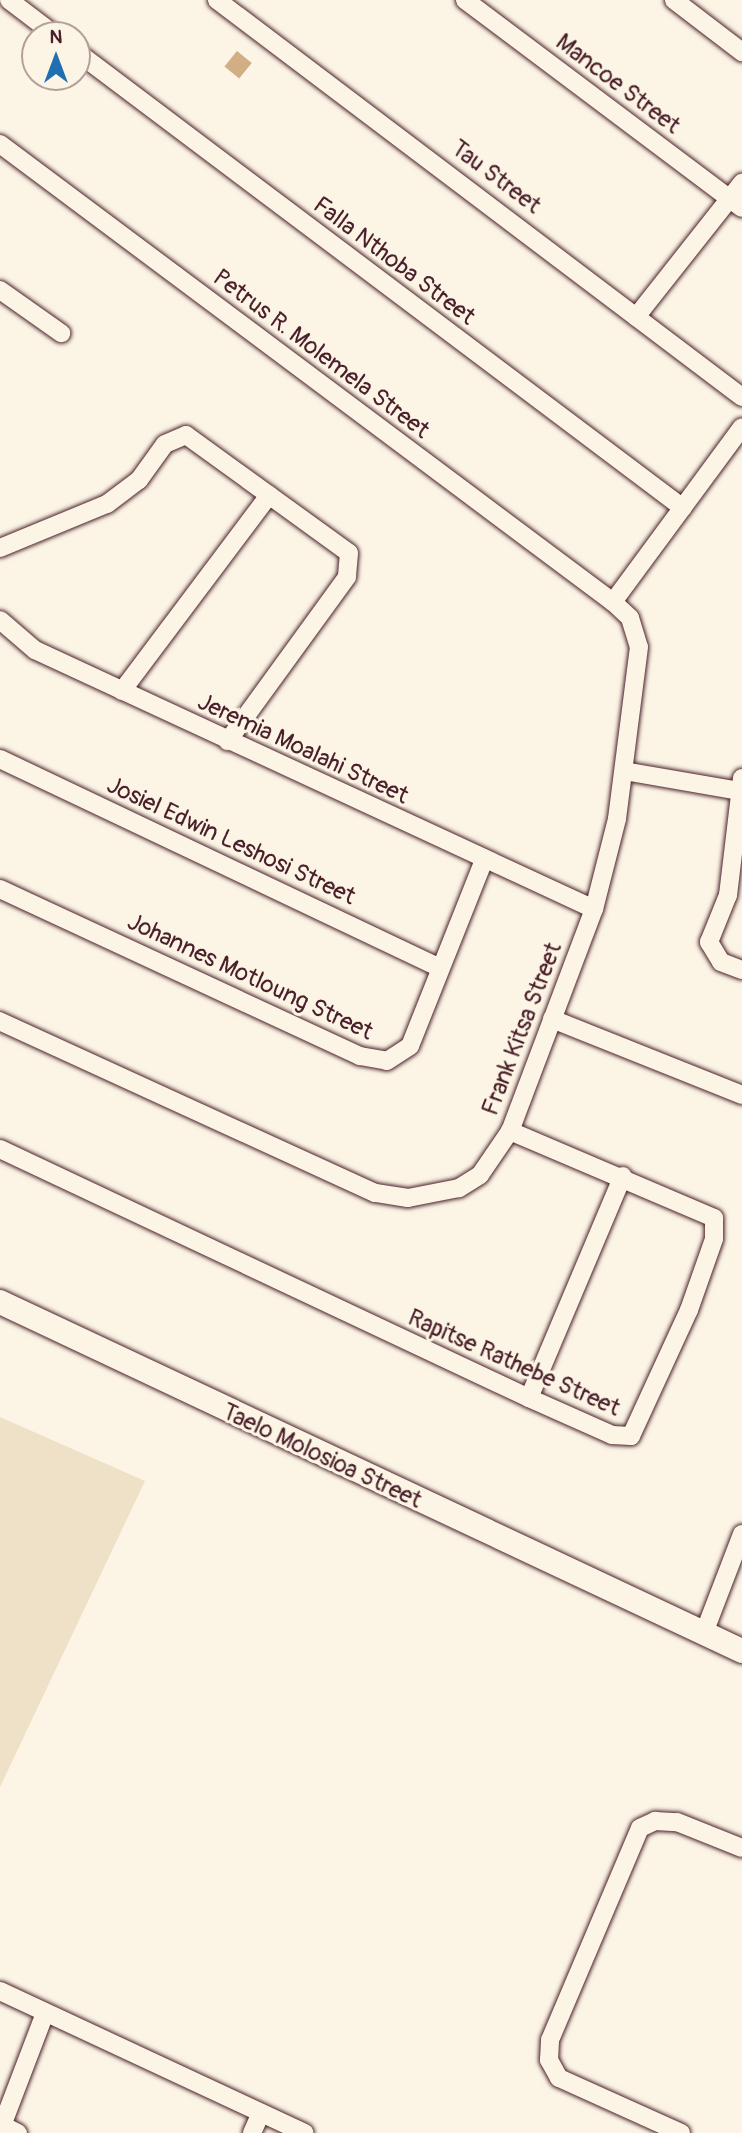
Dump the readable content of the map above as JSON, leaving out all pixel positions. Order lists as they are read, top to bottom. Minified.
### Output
{"streets":{"street":["Mancoe Street","Tau Street","Falla Nthoba Street","Petrus R. Molemela Street","Jeremia Moalahi Street","Josiel Edwin Leshosi Street","Johannes Motloung Street","Frank Kitsa Street","Rapitse Rathebe Street","Taelo Molosioa Street"]},"crossings":[["Petrus R. Molemela Street","Frank Kitsa Street"],["Jeremia Moalahi Street","Johannes Motloung Street"],["Jeremia Moalahi Street","Frank Kitsa Street"],["Josiel Edwin Leshosi Street","Johannes Motloung Street"],["Frank Kitsa Street","Rapitse Rathebe Street"]],"north":"top"}
